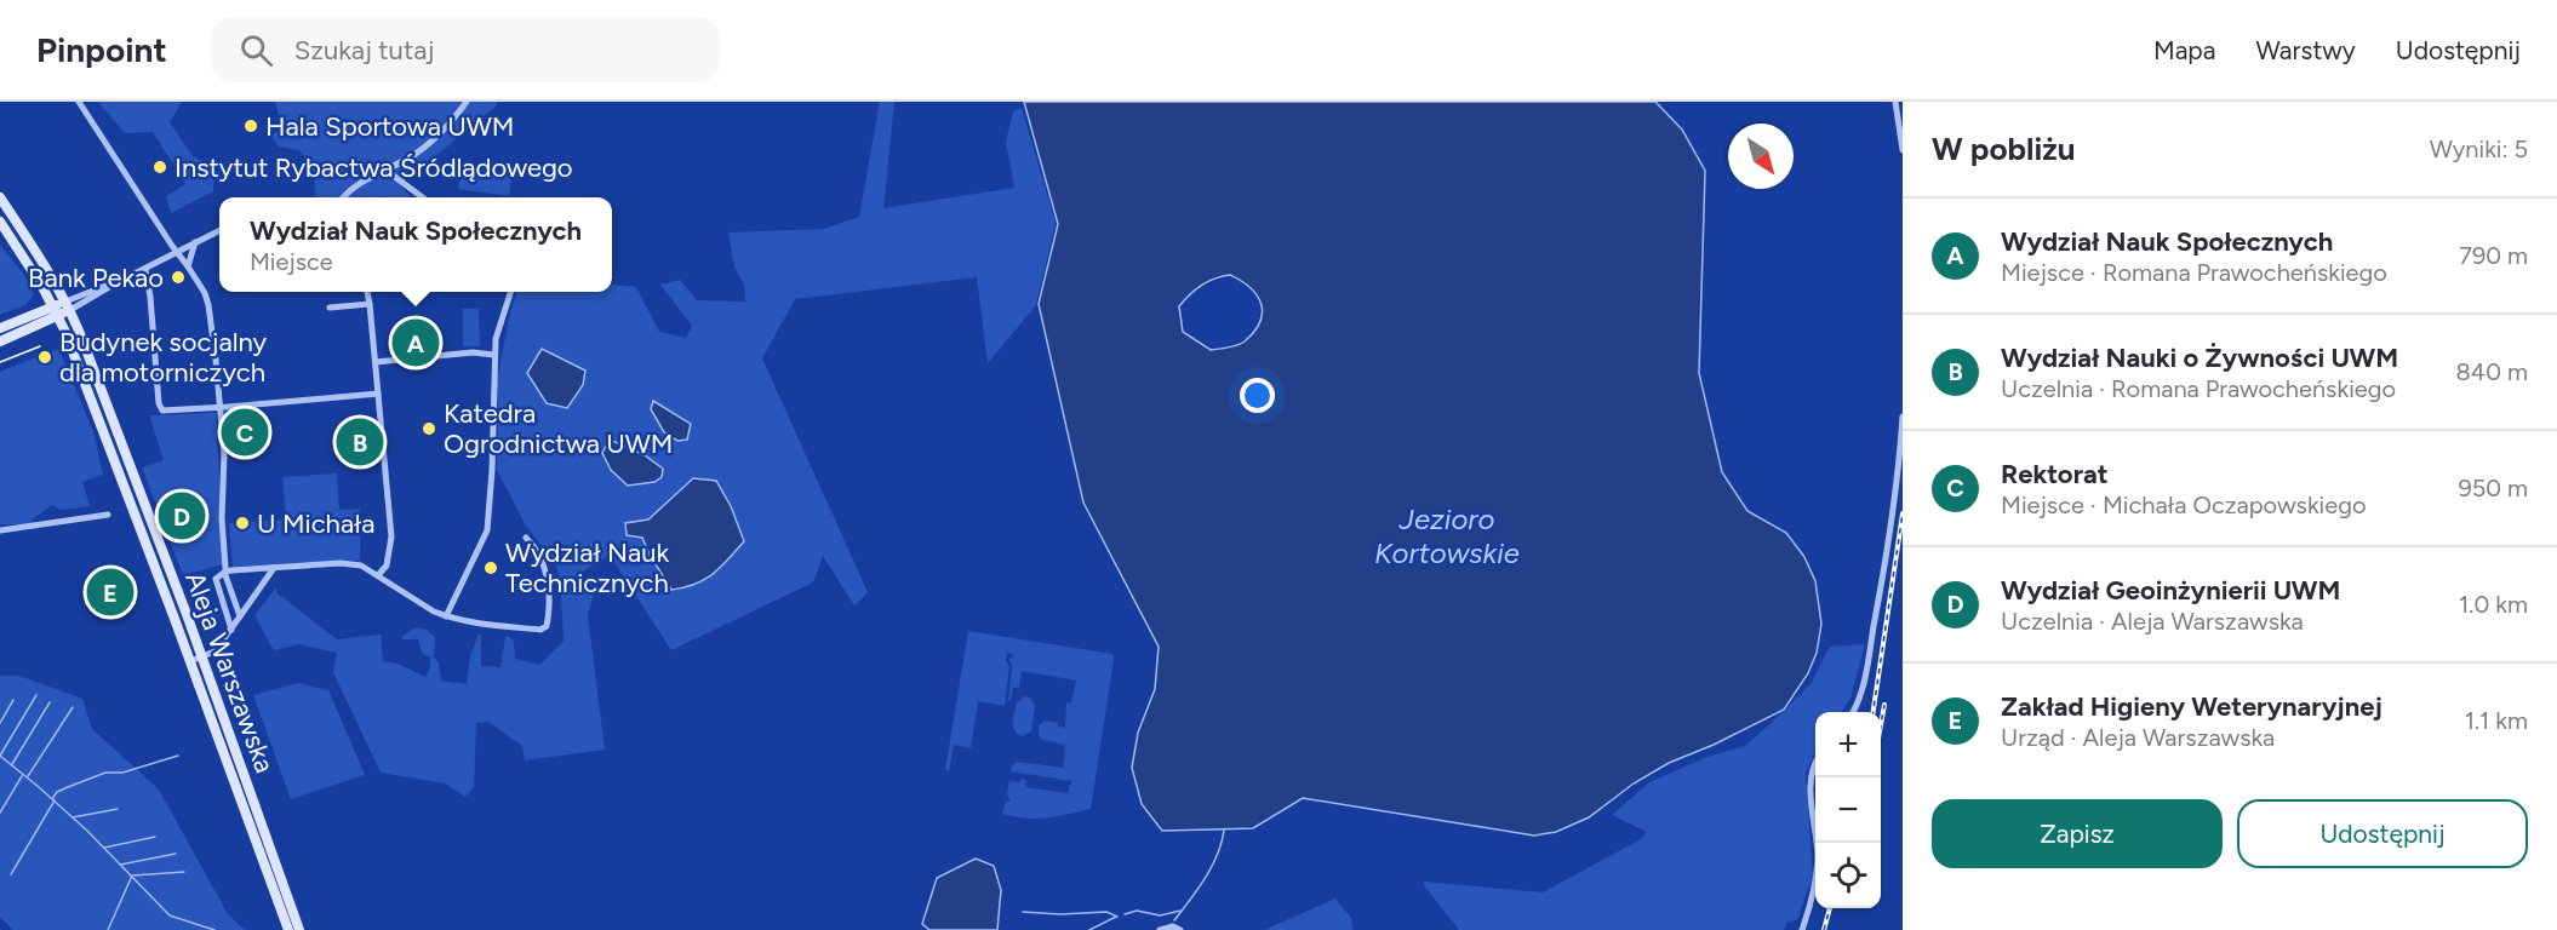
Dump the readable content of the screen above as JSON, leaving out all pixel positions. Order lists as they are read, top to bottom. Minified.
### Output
{"streets":{"main road":["Aleja Warszawska"]},"water":["Jezioro Kortowskie"],"places":["Hala Sportowa UWM","Instytut Rybactwa Śródlądowego","Bank Pekao","Budynek socjalny dla motorniczych","Katedra Ogrodnictwa UWM","U Michała","Wydział Nauk Technicznych"],"north":"bottom right","page":{"header":"Pinpoint","search":"Szukaj tutaj","nav":["Mapa","Warstwy","Udostępnij"],"heading":["W pobliżu","Wyniki: 5"],"list":[{"mark":"A","name":"Wydział Nauk Społecznych","note":"Miejsce · Romana Prawocheńskiego","value":"790 m"},{"mark":"B","name":"Wydział Nauki o Żywności UWM","note":"Uczelnia · Romana Prawocheńskiego","value":"840 m"},{"mark":"C","name":"Rektorat","note":"Miejsce · Michała Oczapowskiego","value":"950 m"},{"mark":"D","name":"Wydział Geoinżynierii UWM","note":"Uczelnia · Aleja Warszawska","value":"1.0 km"},{"mark":"E","name":"Zakład Higieny Weterynaryjnej","note":"Urząd · Aleja Warszawska","value":"1.1 km"}],"popup":["Wydział Nauk Społecznych","Miejsce"],"pins":["A","C","B","D","E"],"map_buttons":["+","−"],"buttons":["Zapisz","Udostępnij"]}}
